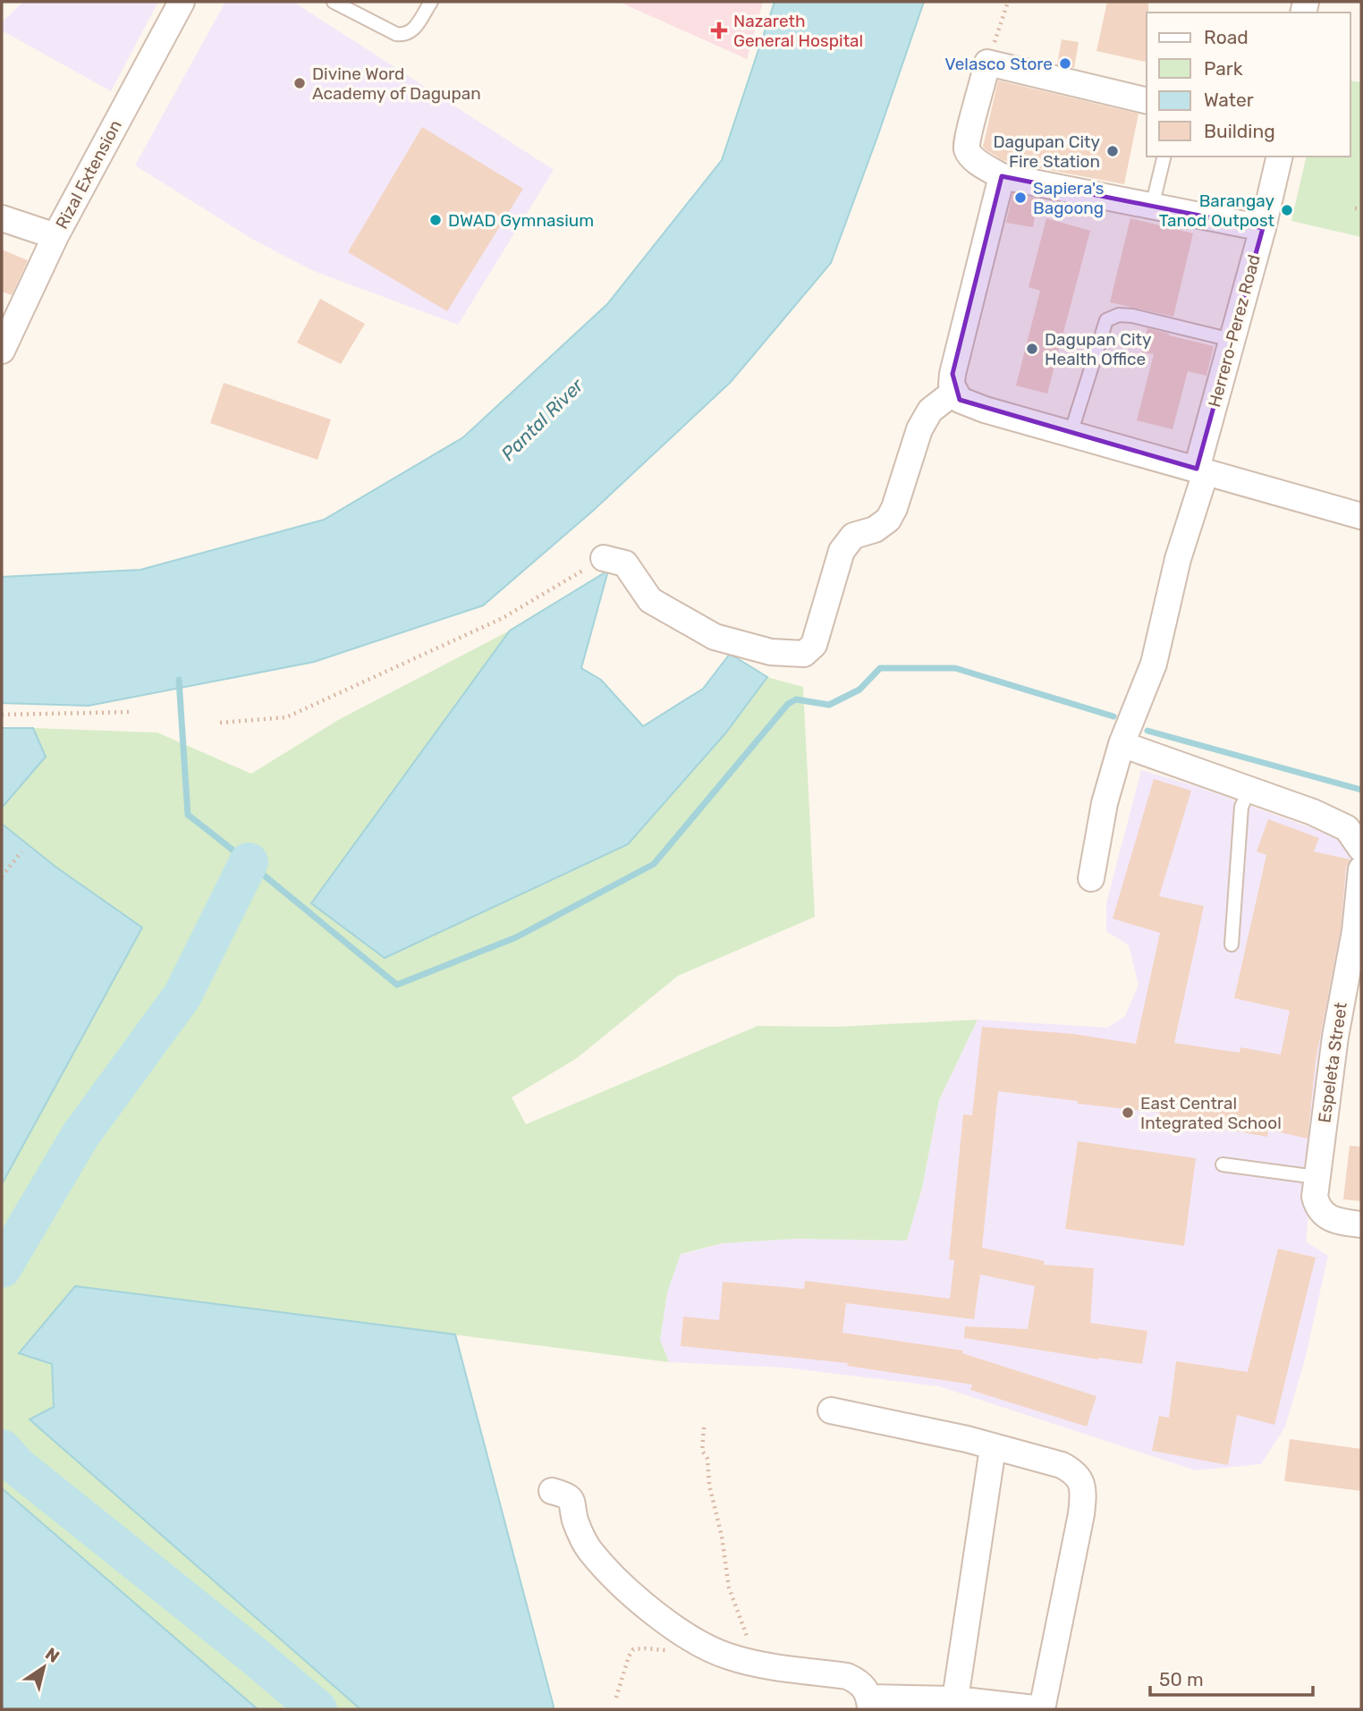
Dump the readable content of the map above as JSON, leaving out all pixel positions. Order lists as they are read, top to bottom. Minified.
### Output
{"streets":{"street":["Rizal Extension","Herrero-Perez Road","Espeleta Street"]},"water":["Pantal River"],"places":{"health":["Nazareth General Hospital"],"other":["Velasco Store","Divine Word Academy of Dagupan","Dagupan City Fire Station","Sapiera's Bagoong","Barangay Tanod Outpost","DWAD Gymnasium","Dagupan City Health Office","East Central Integrated School"]},"legend":["Road","Park","Water","Building"],"scale_bar":"50 m","north":"top right"}
